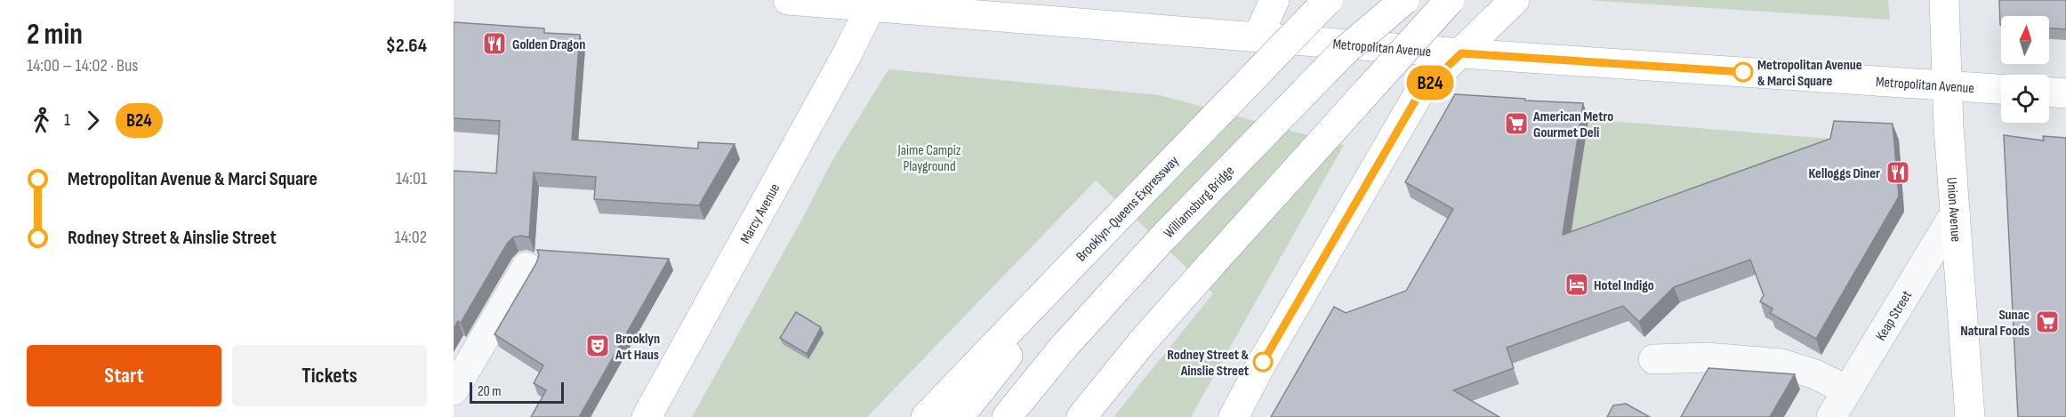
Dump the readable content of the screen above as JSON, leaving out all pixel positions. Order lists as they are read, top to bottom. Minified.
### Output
{"streets":{"main road":["Metropolitan Avenue","Williamsburg Bridge","Brooklyn-Queens Expressway","Union Avenue","Marcy Avenue"],"street":["Keap Street"]},"crossings":[["Metropolitan Avenue","Union Avenue"],["Metropolitan Avenue","Marcy Avenue"],["Union Avenue","Keap Street"]],"parks":["Jaime Campiz Playground"],"places":{"restaurant":["Golden Dragon","Kelloggs Diner"],"other":["Metropolitan Avenue & Marci Square","Rodney Street & Ainslie Street"],"supermarket":["American Metro Gourmet Deli","Sunac Natural Foods"],"hotel":["Hotel Indigo"],"theatre":["Brooklyn Art Haus"]},"lines":["bus line B24"],"scale_bar":"20 m","north":"top","page":{"heading":["2 min","14:00 – 14:02 · Bus","$2.64"],"on_map":"B24","legs":["1","B24"],"list":[{"name":"Metropolitan Avenue & Marci Square","value":"14:01"},{"name":"Rodney Street & Ainslie Street","value":"14:02"}],"buttons":["Start","Tickets"],"scale":"20 m"}}
